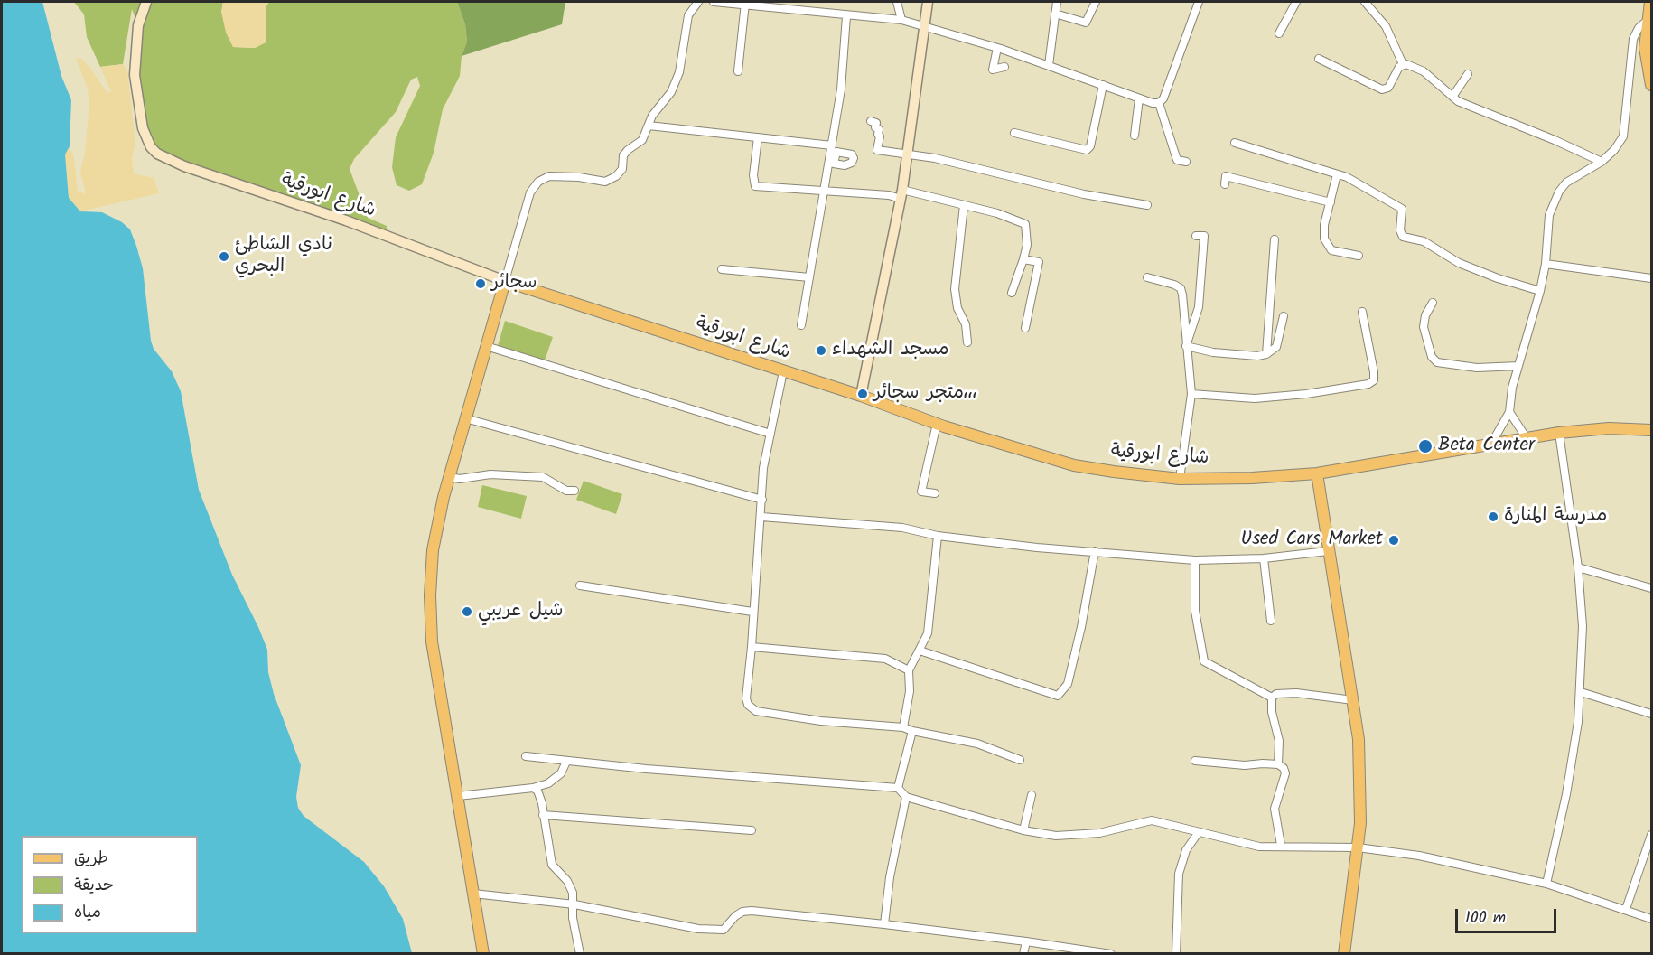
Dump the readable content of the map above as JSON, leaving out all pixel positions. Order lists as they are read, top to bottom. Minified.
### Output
{"streets":{"main road":["شارع ابورقية"]},"places":["نادي الشاطئ البحري","سجائر","مسجد الشهداء","متجر سجائر،،،","Beta Center","مدرسة المنارة","Used Cars Market","شيل عريبي"],"legend":["طريق","حديقة","مياه"],"scale_bar":"100 m"}
